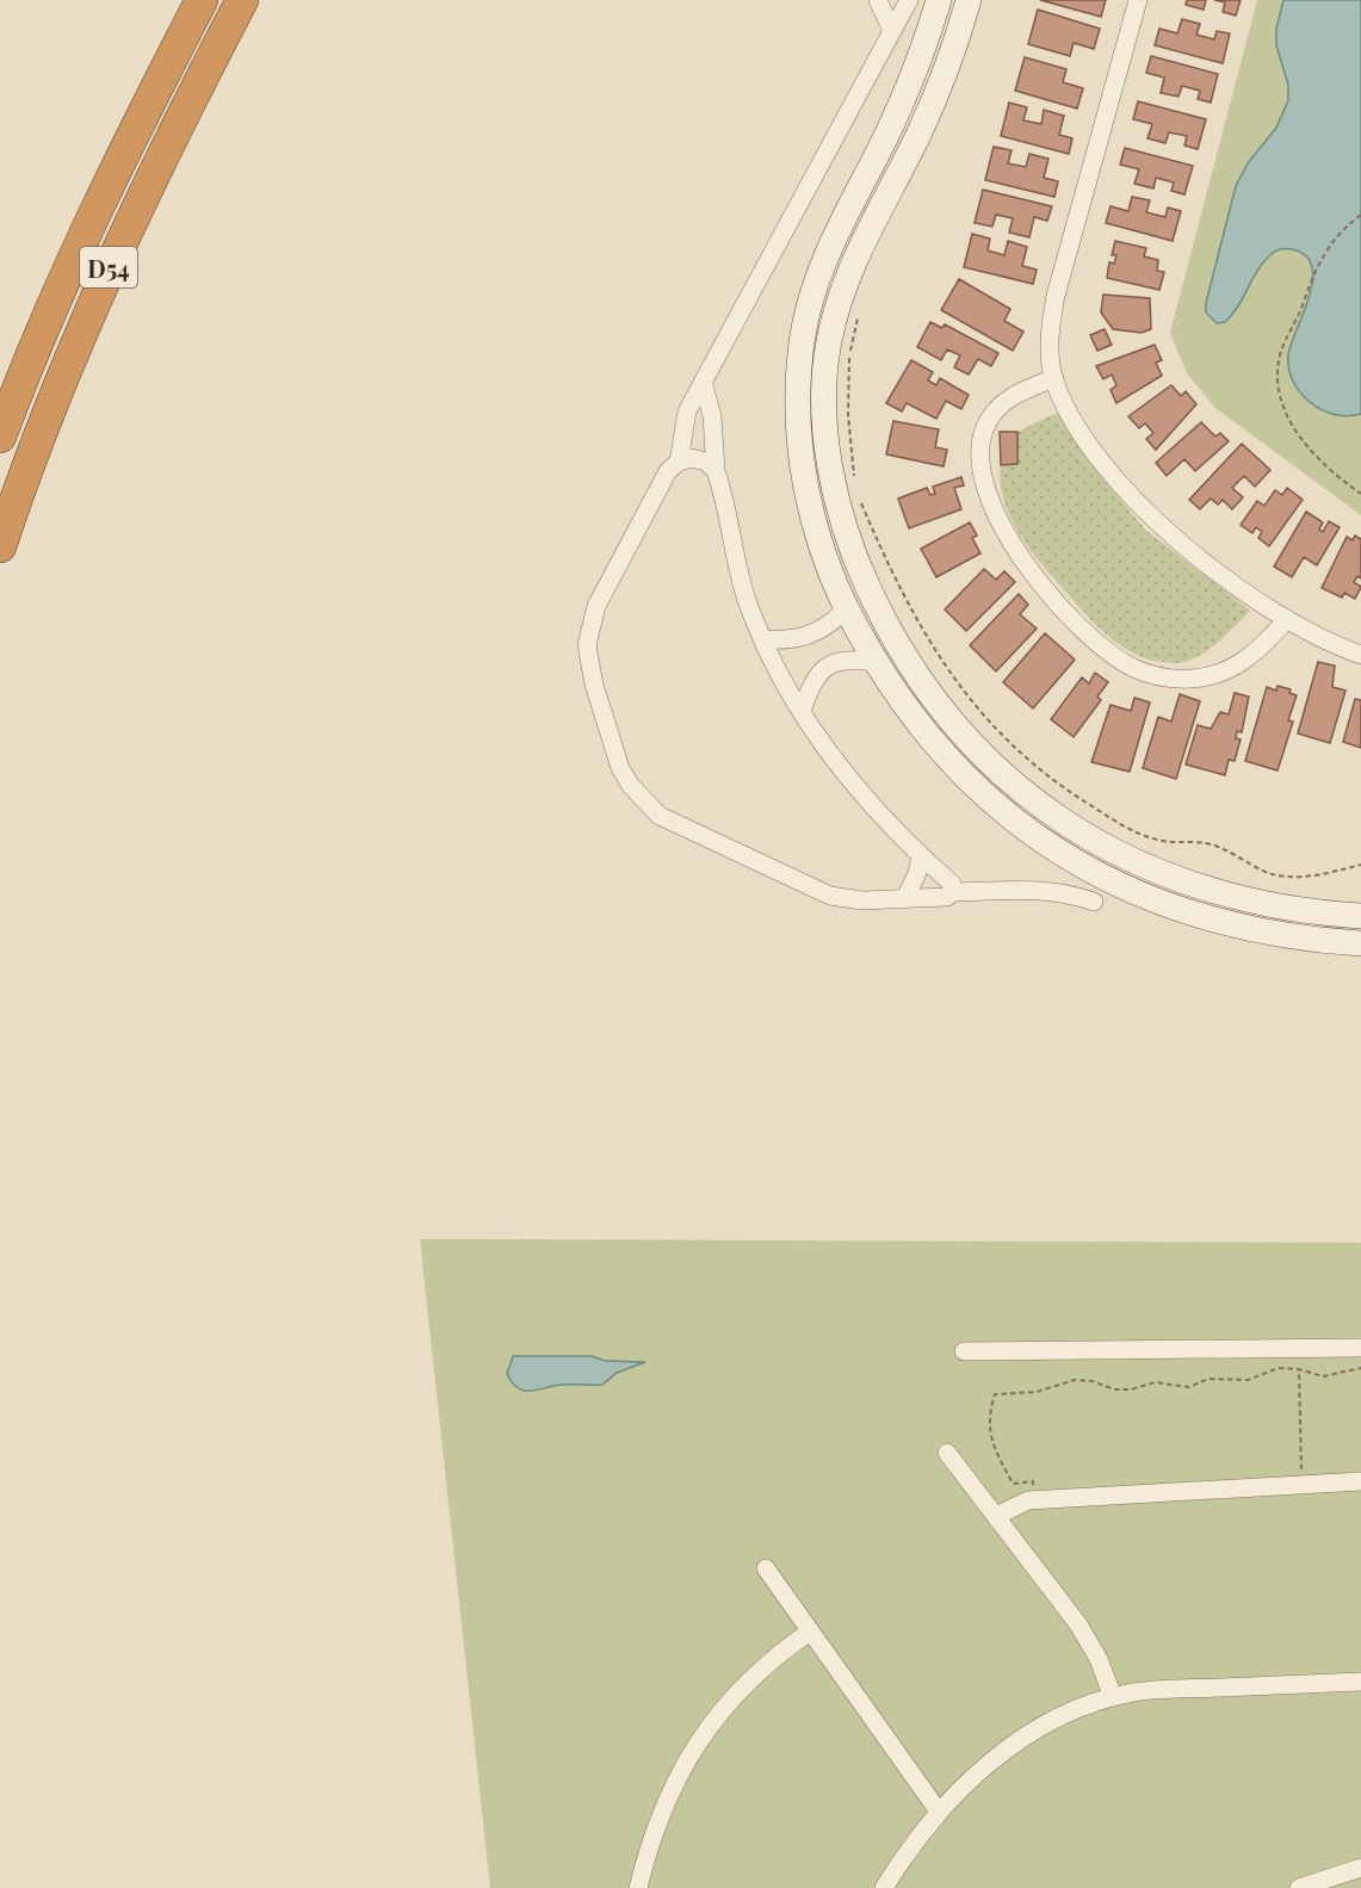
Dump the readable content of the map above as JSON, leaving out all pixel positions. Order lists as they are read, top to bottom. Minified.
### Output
{"streets":{"highway":["D54"]}}
